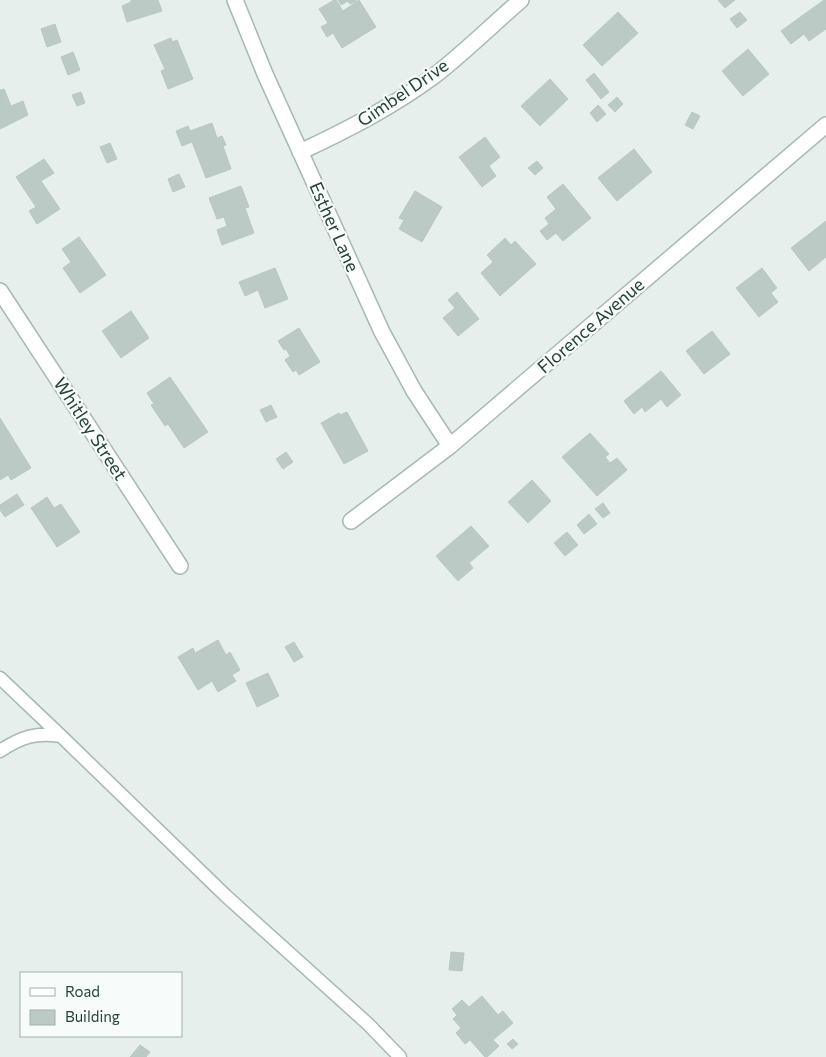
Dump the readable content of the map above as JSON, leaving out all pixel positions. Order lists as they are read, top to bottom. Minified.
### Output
{"streets":{"street":["Gimbel Drive","Esther Lane","Florence Avenue","Whitley Street"]},"crossings":[["Gimbel Drive","Esther Lane"],["Esther Lane","Florence Avenue"]],"legend":["Road","Building"]}
